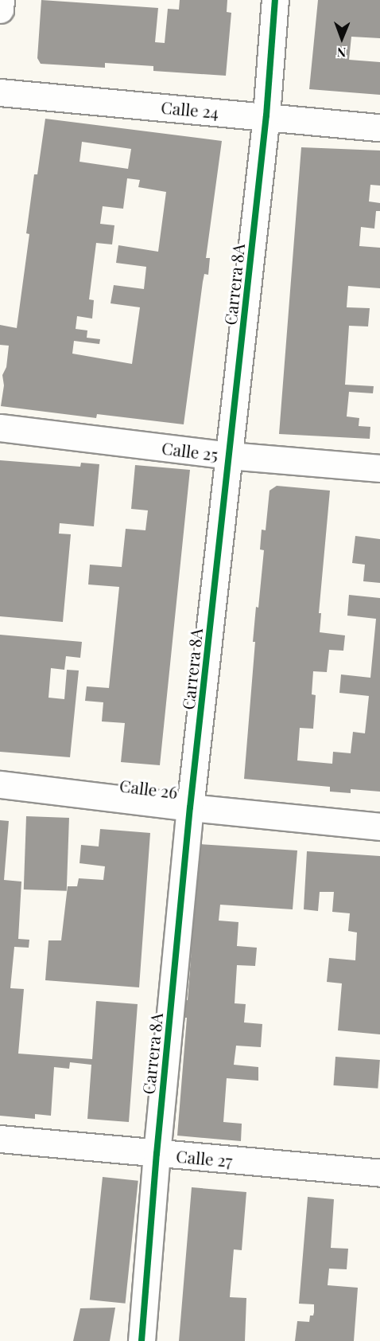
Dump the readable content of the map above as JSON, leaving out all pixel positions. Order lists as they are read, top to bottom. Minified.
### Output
{"streets":{"street":["Calle 24","Carrera 8A","Calle 25","Calle 26","Calle 27"]},"crossings":[["Calle 24","Carrera 8A"],["Carrera 8A","Calle 25"],["Carrera 8A","Calle 26"],["Carrera 8A","Calle 27"]],"north":"bottom"}
